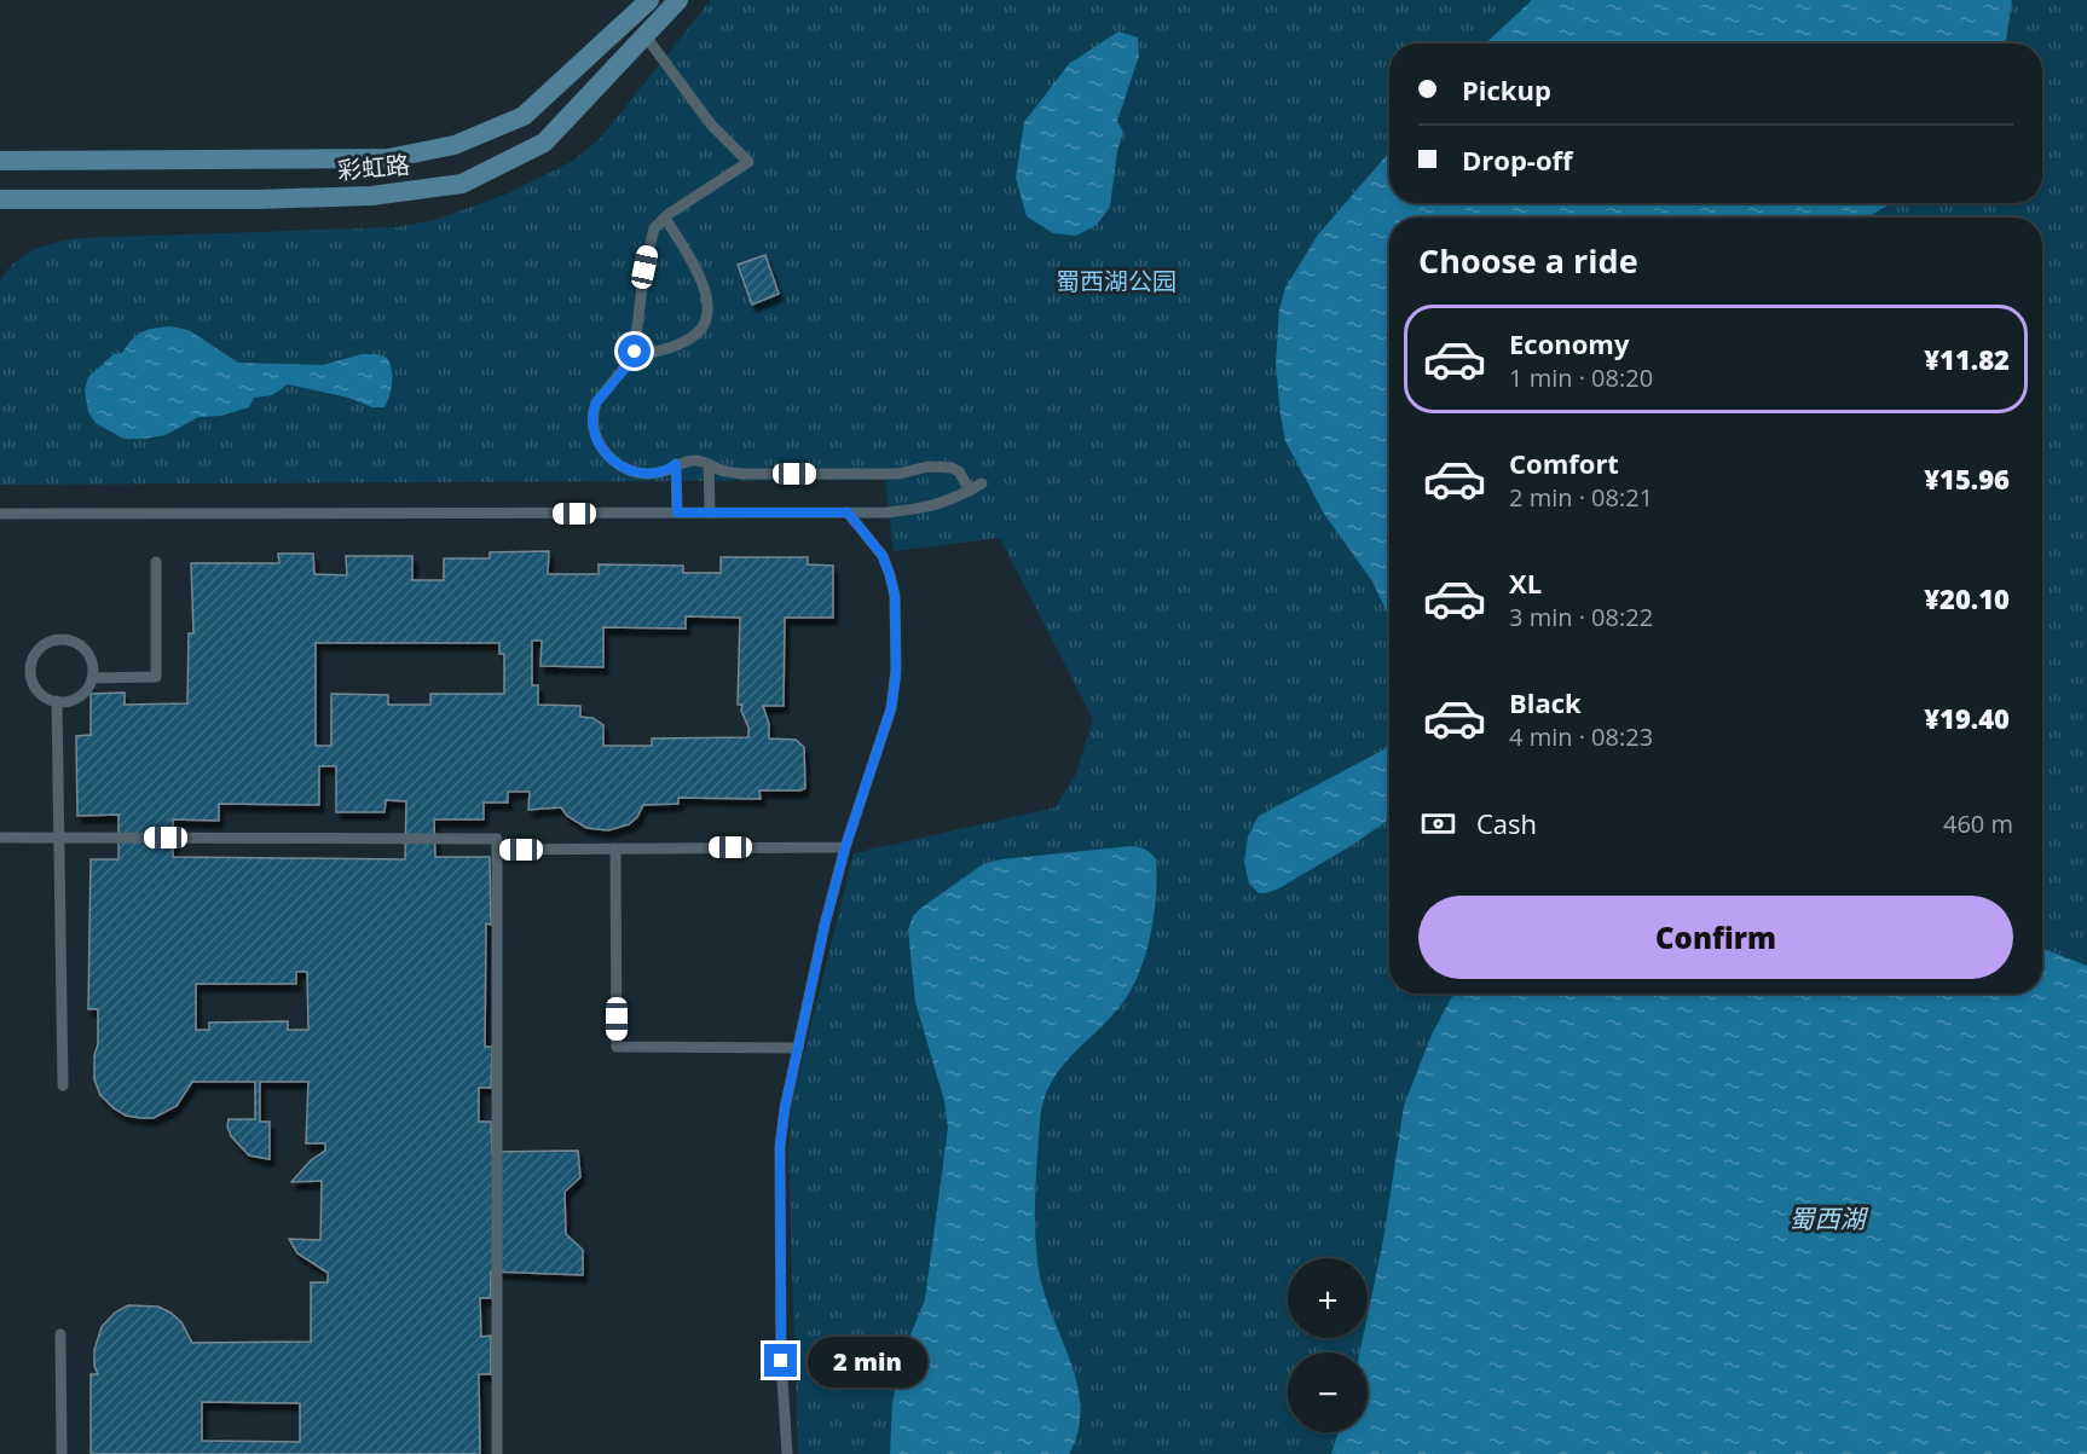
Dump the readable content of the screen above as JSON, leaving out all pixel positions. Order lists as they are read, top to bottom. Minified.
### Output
{"streets":{"main road":["彩虹路"]},"water":["蜀西湖"],"parks":["蜀西湖公园"],"page":{"banner":["Pickup","Drop-off"],"heading":"Choose a ride","list":[{"name":"Economy","note":"1 min · 08:20","value":"¥11.82"},{"name":"Comfort","note":"2 min · 08:21","value":"¥15.96"},{"name":"XL","note":"3 min · 08:22","value":"¥20.10"},{"name":"Black","note":"4 min · 08:23","value":"¥19.40"}],"pay":["Cash","460 m"],"buttons":"Confirm","map_buttons":["+","−"],"bubble":"2 min"}}
